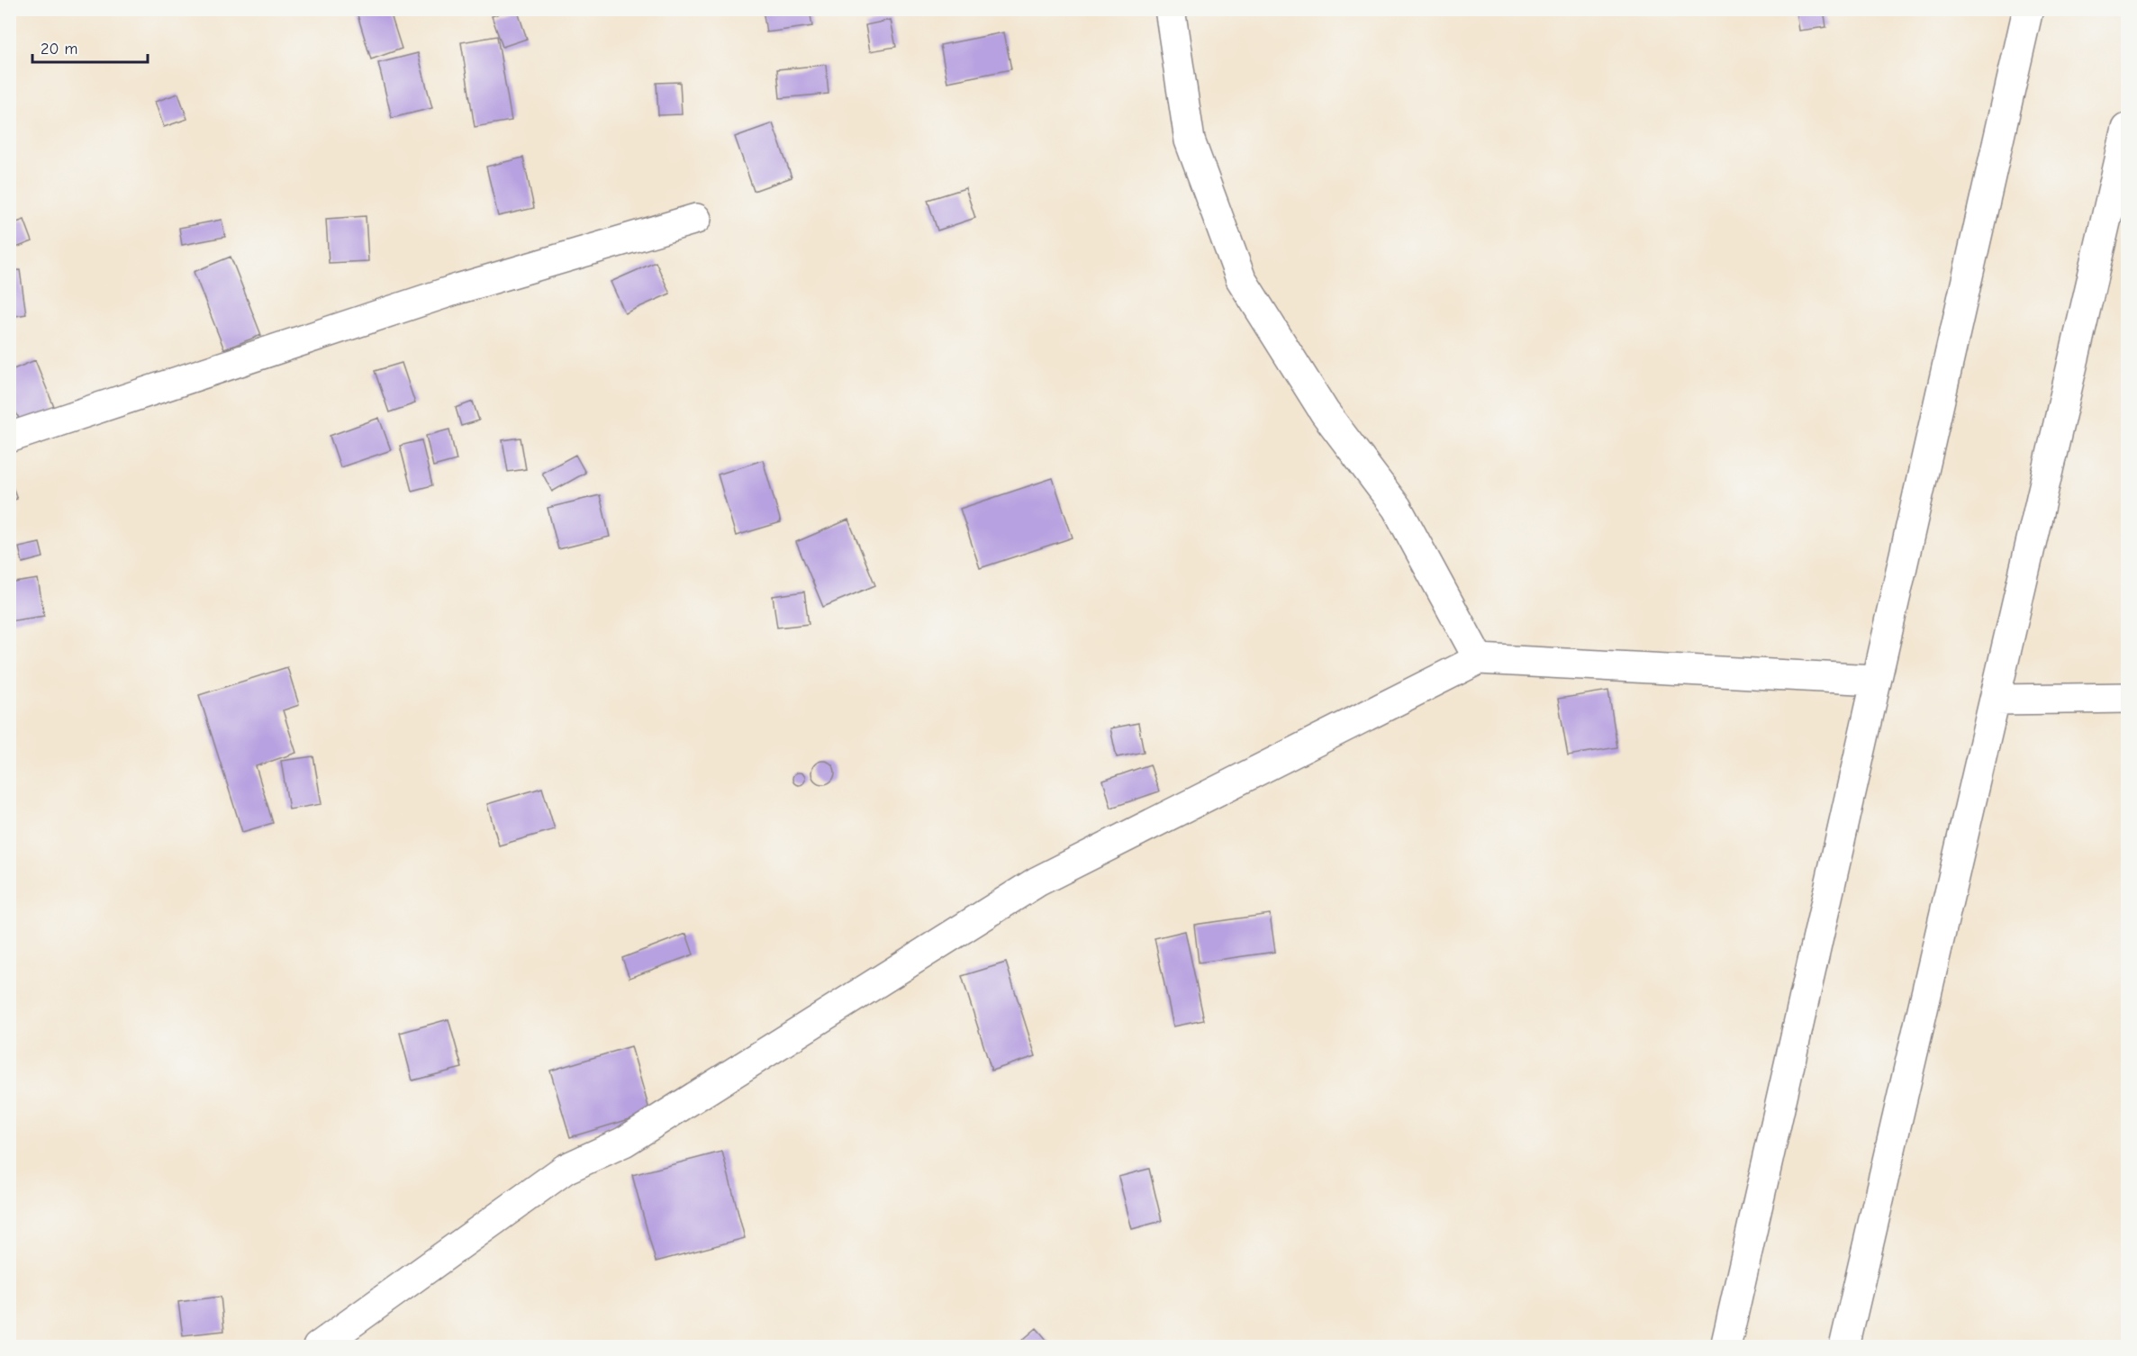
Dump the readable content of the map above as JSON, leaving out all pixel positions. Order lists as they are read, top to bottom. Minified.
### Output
{"scale_bar":"20 m"}
